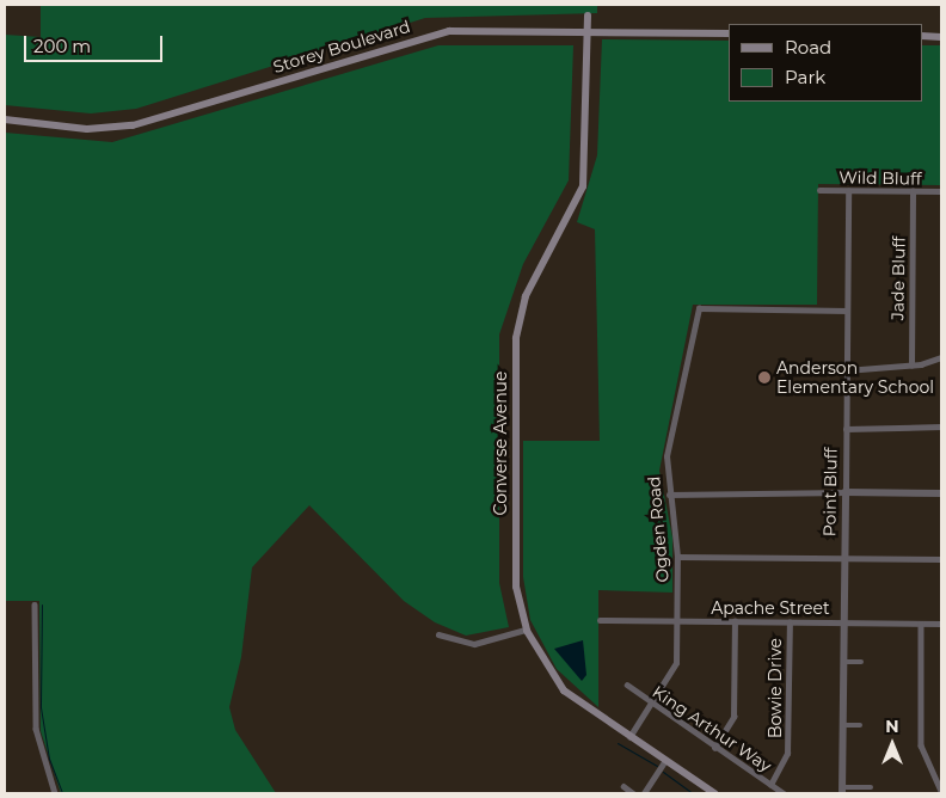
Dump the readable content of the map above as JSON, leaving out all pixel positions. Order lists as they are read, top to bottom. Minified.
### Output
{"streets":{"main road":["Storey Boulevard","Converse Avenue"],"street":["Wild Bluff","Jade Bluff","Point Bluff","Ogden Road","Apache Street","Bowie Drive","King Arthur Way"]},"crossings":[["Storey Boulevard","Converse Avenue"],["Wild Bluff","Jade Bluff"],["Wild Bluff","Point Bluff"],["Converse Avenue","Ogden Road"],["Point Bluff","Ogden Road"],["Point Bluff","Apache Street"],["Ogden Road","Apache Street"],["Ogden Road","King Arthur Way"],["Apache Street","Bowie Drive"],["Bowie Drive","King Arthur Way"]],"places":["Anderson Elementary School"],"legend":["Road","Park"],"scale_bar":"200 m","north":"top"}
